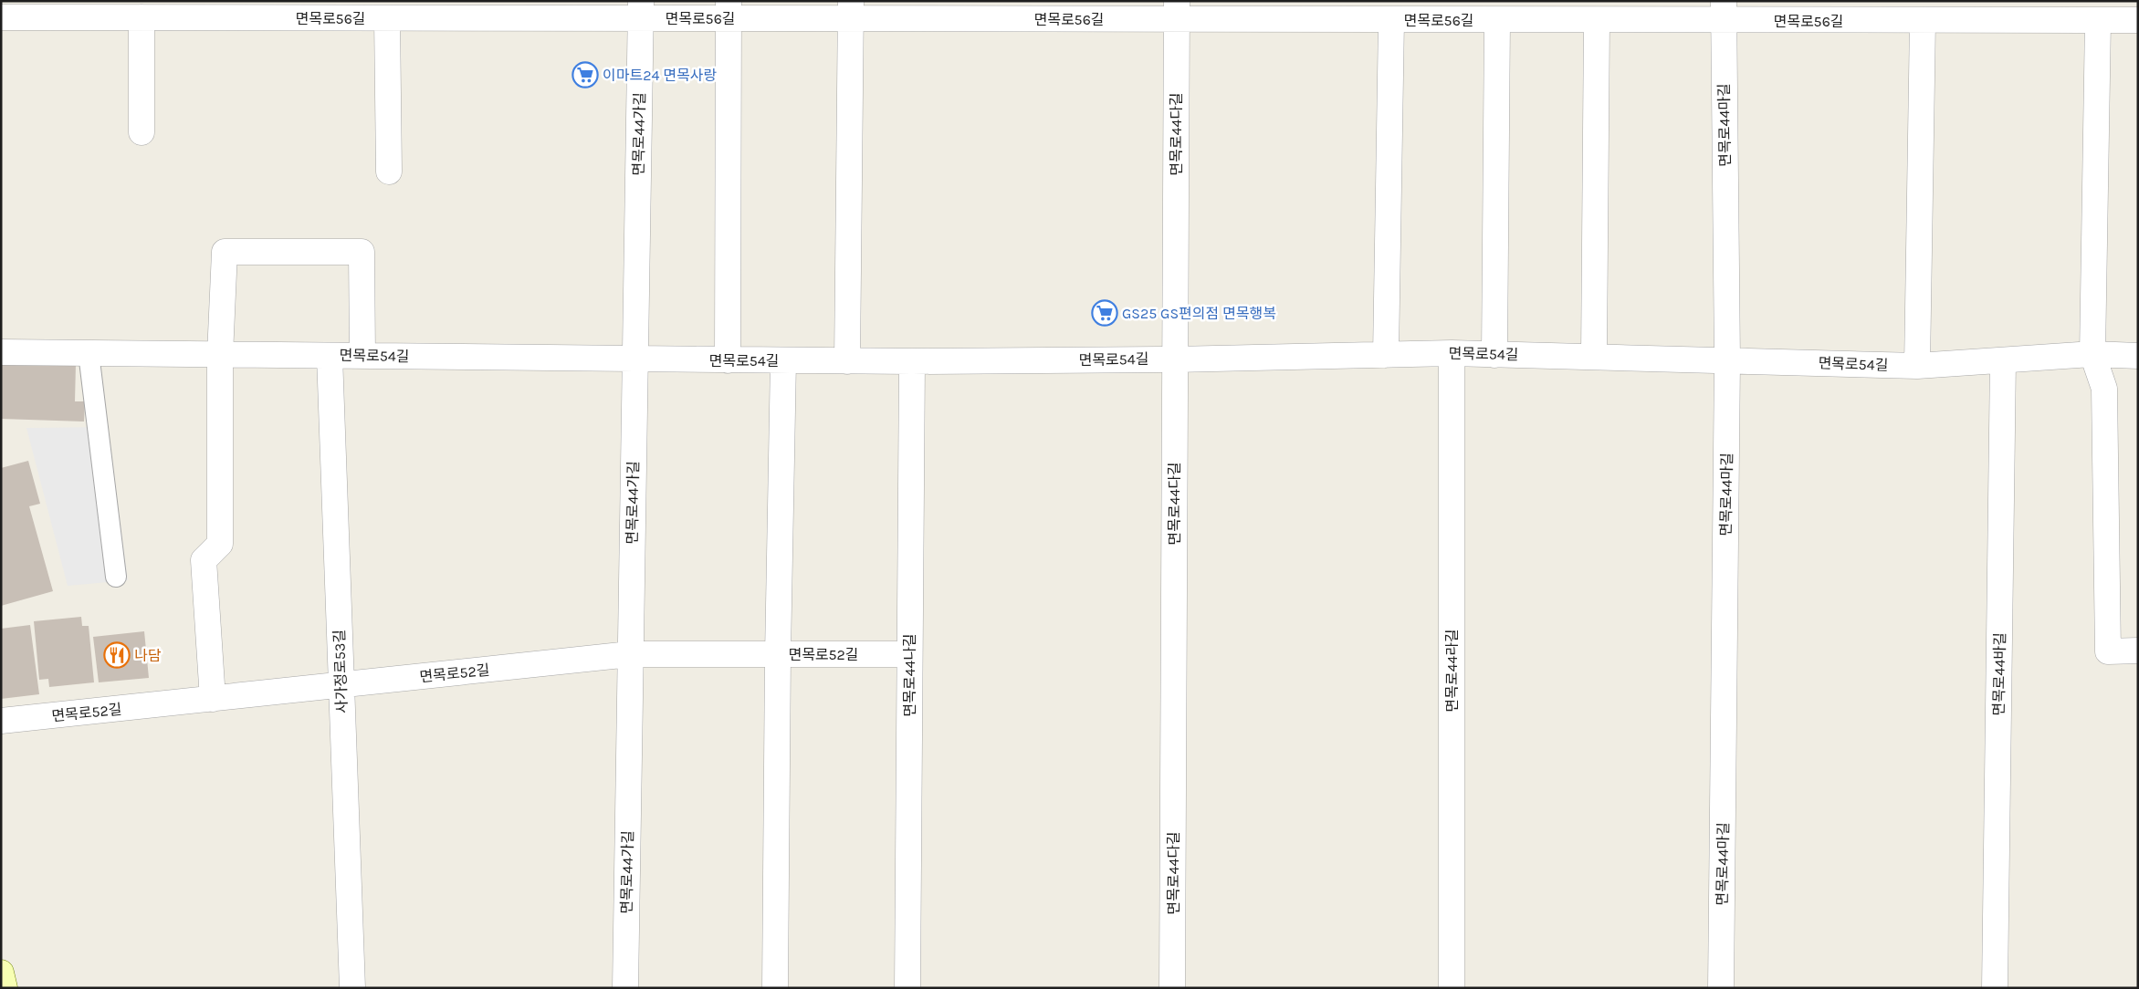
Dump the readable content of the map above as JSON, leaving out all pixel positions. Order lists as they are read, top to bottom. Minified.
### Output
{"streets":{"street":["면목로56길","면목로44마길","면목로44가길","면목로44다길","면목로54길","면목로52길","면목로44라길","사가정로53길","면목로44바길","면목로44나길"]},"crossings":[["면목로56길","면목로44마길"],["면목로56길","면목로44가길"],["면목로56길","면목로44다길"],["면목로44마길","면목로54길"],["면목로44가길","면목로54길"],["면목로44가길","면목로52길"],["면목로44다길","면목로54길"],["면목로54길","면목로44라길"],["면목로54길","사가정로53길"],["면목로54길","면목로44바길"],["면목로54길","면목로44나길"],["면목로52길","사가정로53길"],["면목로52길","면목로44나길"]],"places":{"supermarket":["이마트24 면목사랑","GS25 GS편의점 면목행복"],"restaurant":["나담"]}}
